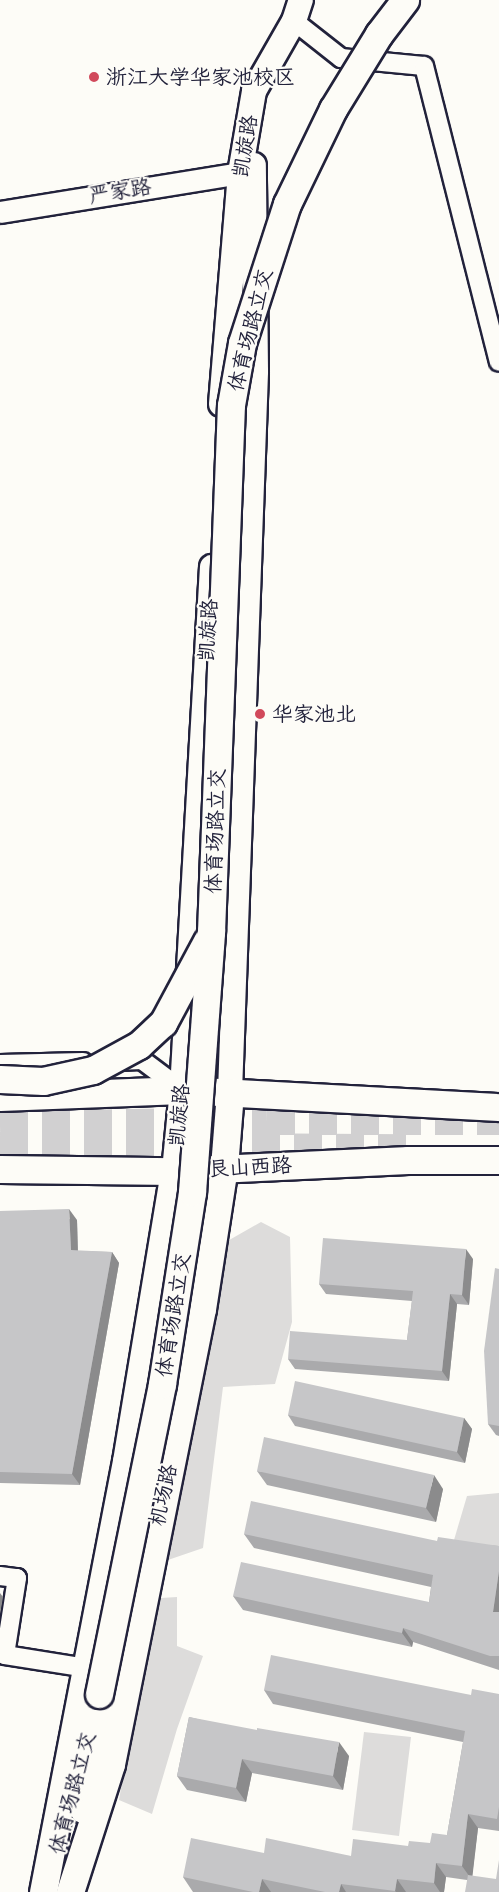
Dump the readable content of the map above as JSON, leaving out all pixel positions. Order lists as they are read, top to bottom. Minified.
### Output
{"streets":{"main road":["凯旋路","体育场路立交","艮山西路","机场路"],"street":["严家路"]},"crossings":[["凯旋路","严家路"],["凯旋路","艮山西路"],["凯旋路","机场路"],["体育场路立交","机场路"],["艮山西路","机场路"]],"places":["浙江大学华家池校区","华家池北"]}
